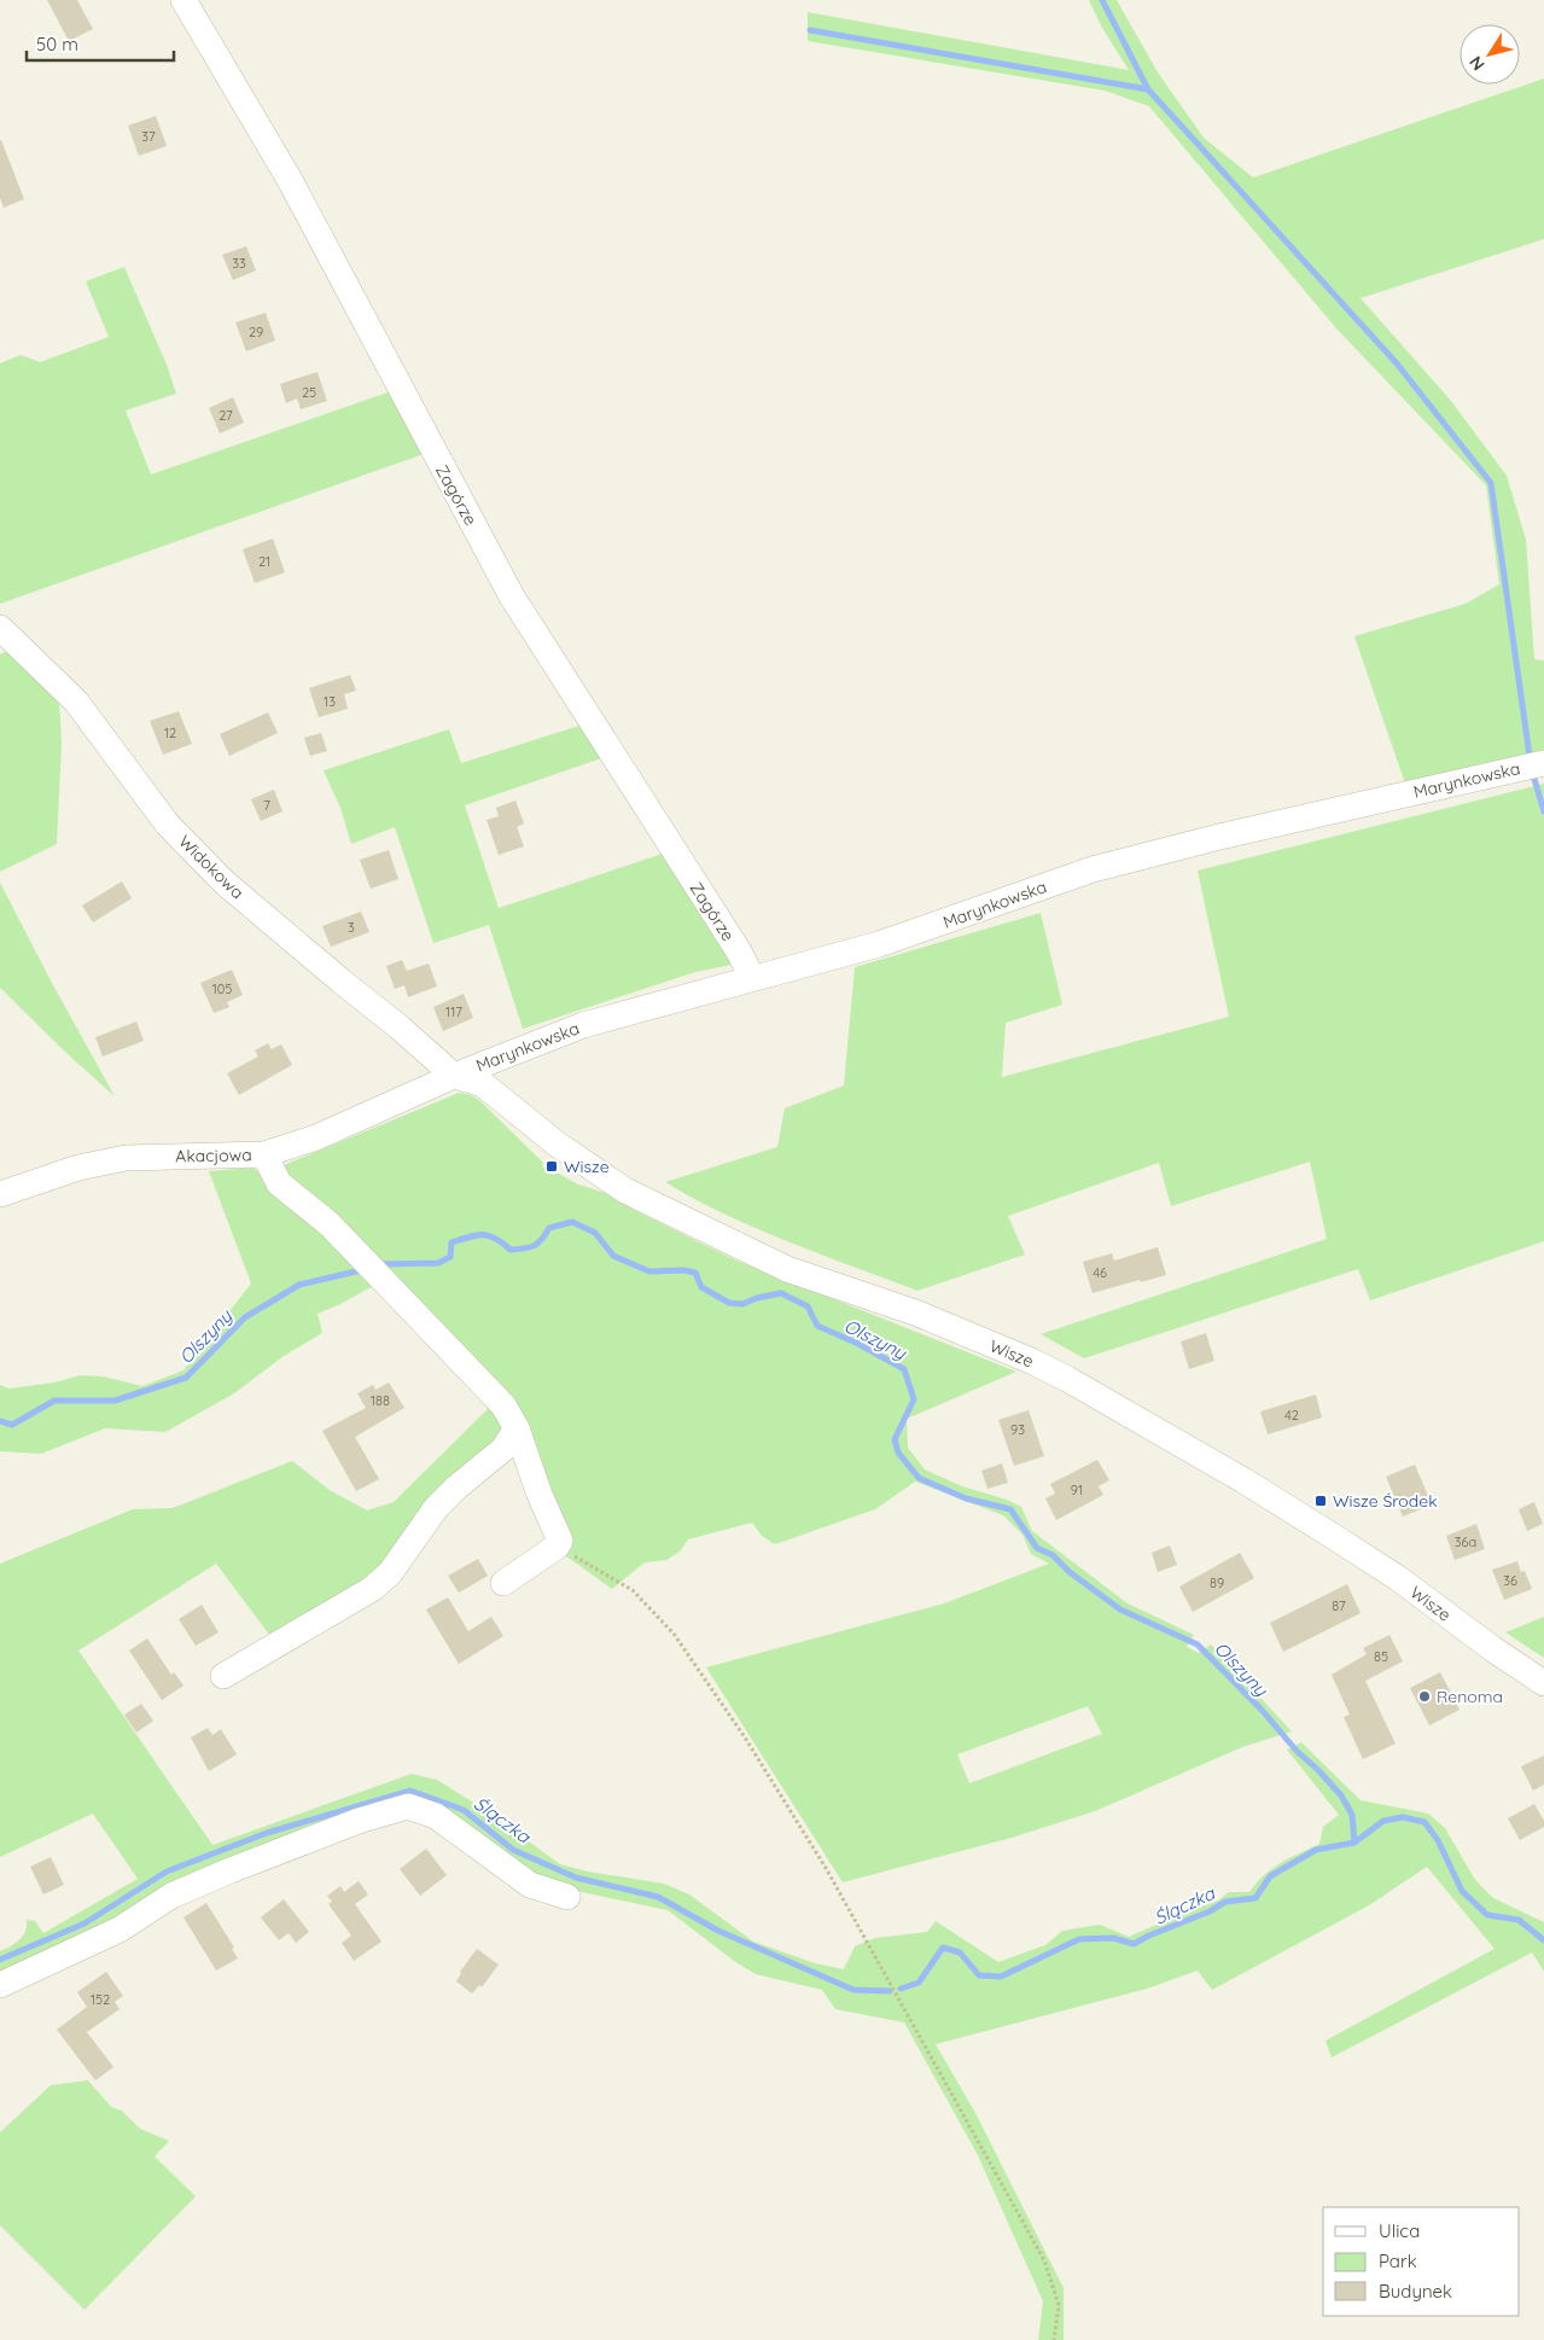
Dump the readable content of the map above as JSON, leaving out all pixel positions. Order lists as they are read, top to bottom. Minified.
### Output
{"streets":{"street":["Zagórze","Marynkowska","Widokowa","Akacjowa","Wisze"]},"crossings":[["Zagórze","Marynkowska"],["Marynkowska","Widokowa"],["Marynkowska","Akacjowa"],["Marynkowska","Wisze"],["Widokowa","Akacjowa"],["Widokowa","Wisze"],["Akacjowa","Wisze"]],"water":["Olszyny","Ślączka"],"places":{"transit":["Wisze","Wisze Środek"],"other":["Renoma"]},"house_numbers":["37","33","29","25","27","21","13","12","7","3","105","117","46","188","42","93","91","36a","36","89","87","85","152"],"legend":["Ulica","Park","Budynek"],"scale_bar":"50 m","north":"bottom left"}
